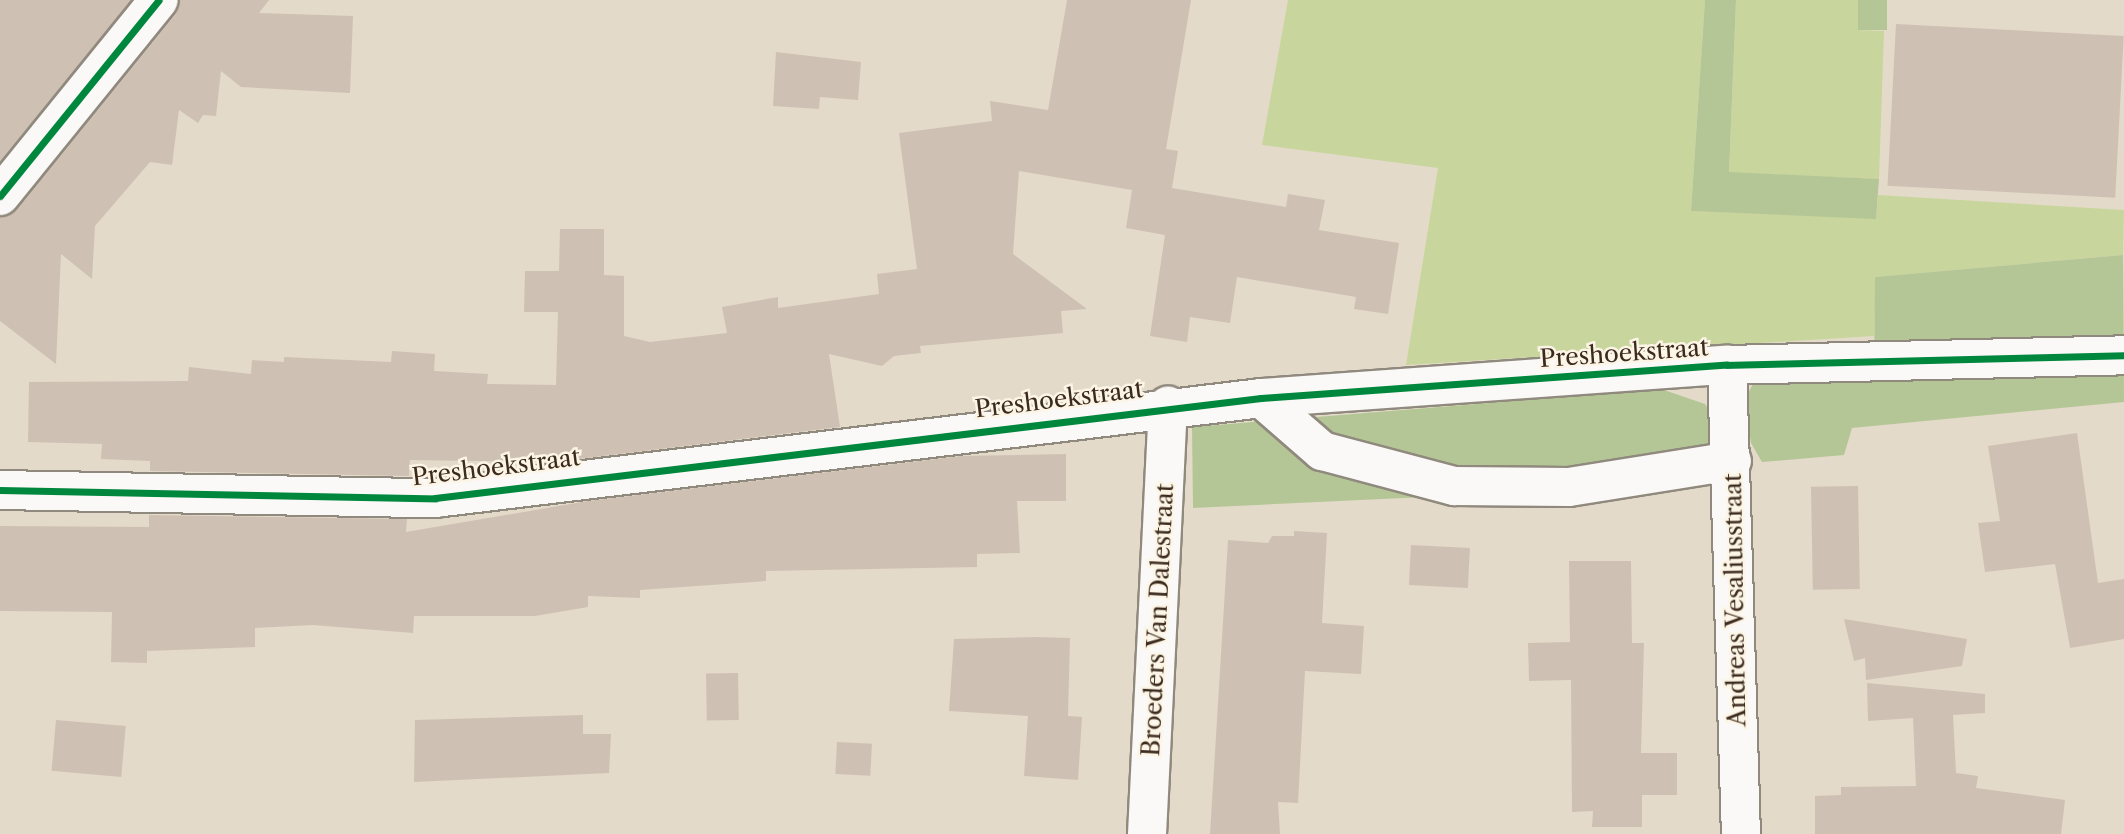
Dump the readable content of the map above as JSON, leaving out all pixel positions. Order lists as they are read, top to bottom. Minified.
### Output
{"streets":{"street":["Preshoekstraat","Andreas Vesaliusstraat","Broeders Van Dalestraat"]},"crossings":[["Preshoekstraat","Andreas Vesaliusstraat"],["Preshoekstraat","Broeders Van Dalestraat"]]}
